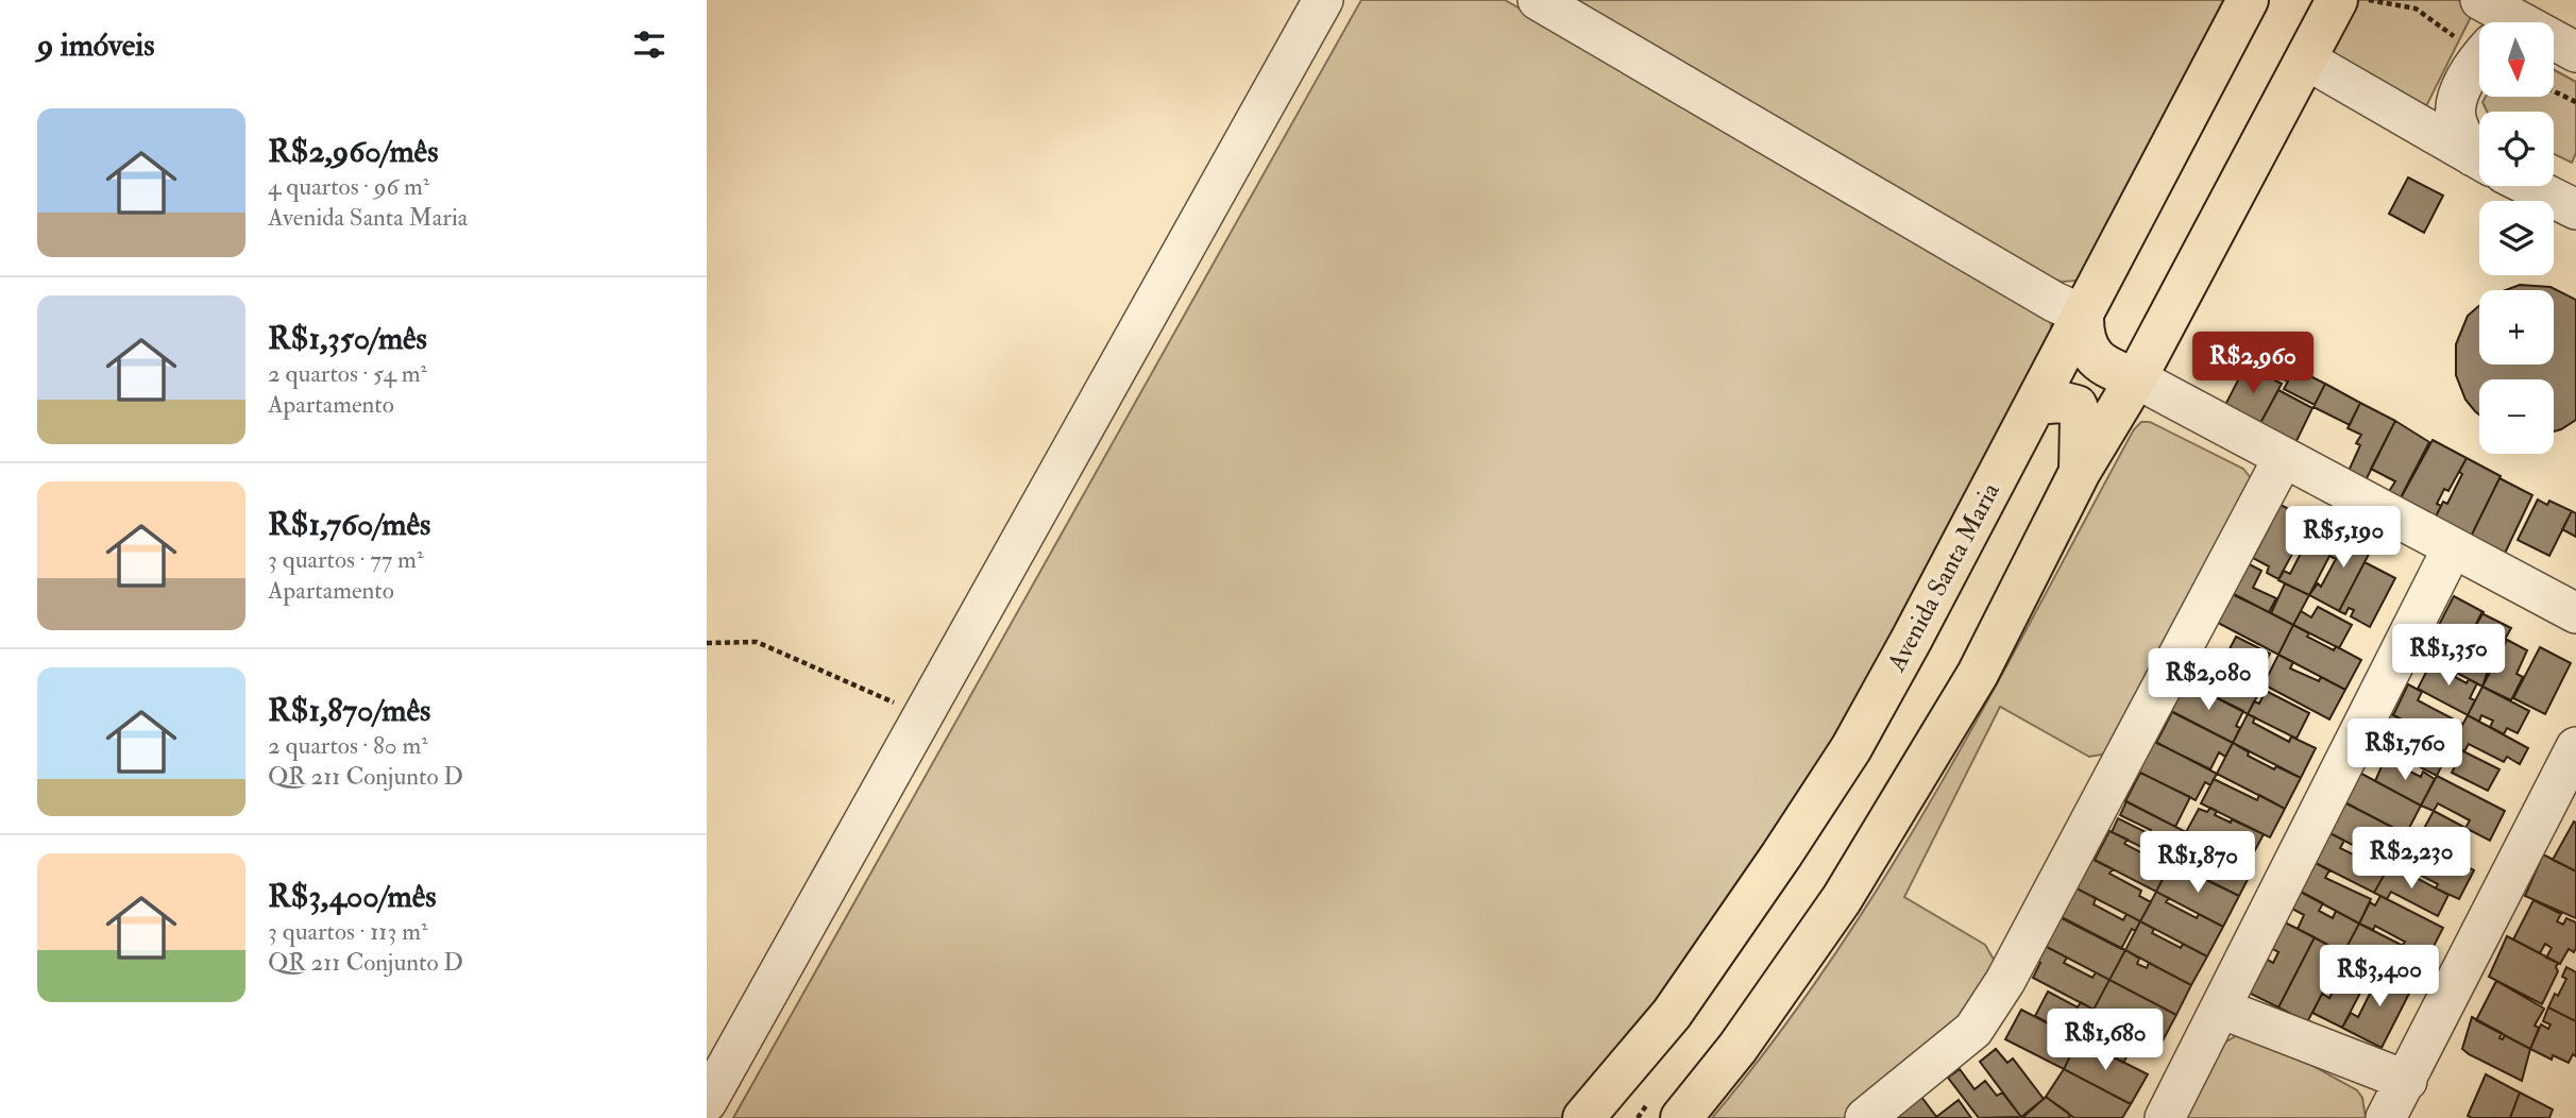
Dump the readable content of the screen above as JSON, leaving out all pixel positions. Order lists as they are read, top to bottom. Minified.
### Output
{"streets":{"main road":["Avenida Santa Maria"]},"north":"bottom","page":{"heading":"9 imóveis","map_buttons":["+","−"],"list":[{"name":"R$2,960/mês","note":"4 quartos · 96 m² · Avenida Santa Maria"},{"name":"R$1,350/mês","note":"2 quartos · 54 m² · Apartamento"},{"name":"R$1,760/mês","note":"3 quartos · 77 m² · Apartamento"},{"name":"R$1,870/mês","note":"2 quartos · 80 m² · QR 211 Conjunto D"},{"name":"R$3,400/mês","note":"3 quartos · 113 m² · QR 211 Conjunto D"}],"price":["R$2,960","R$5,190","R$1,350","R$2,080","R$1,760","R$2,230","R$1,870","R$3,400","R$1,680"]}}
